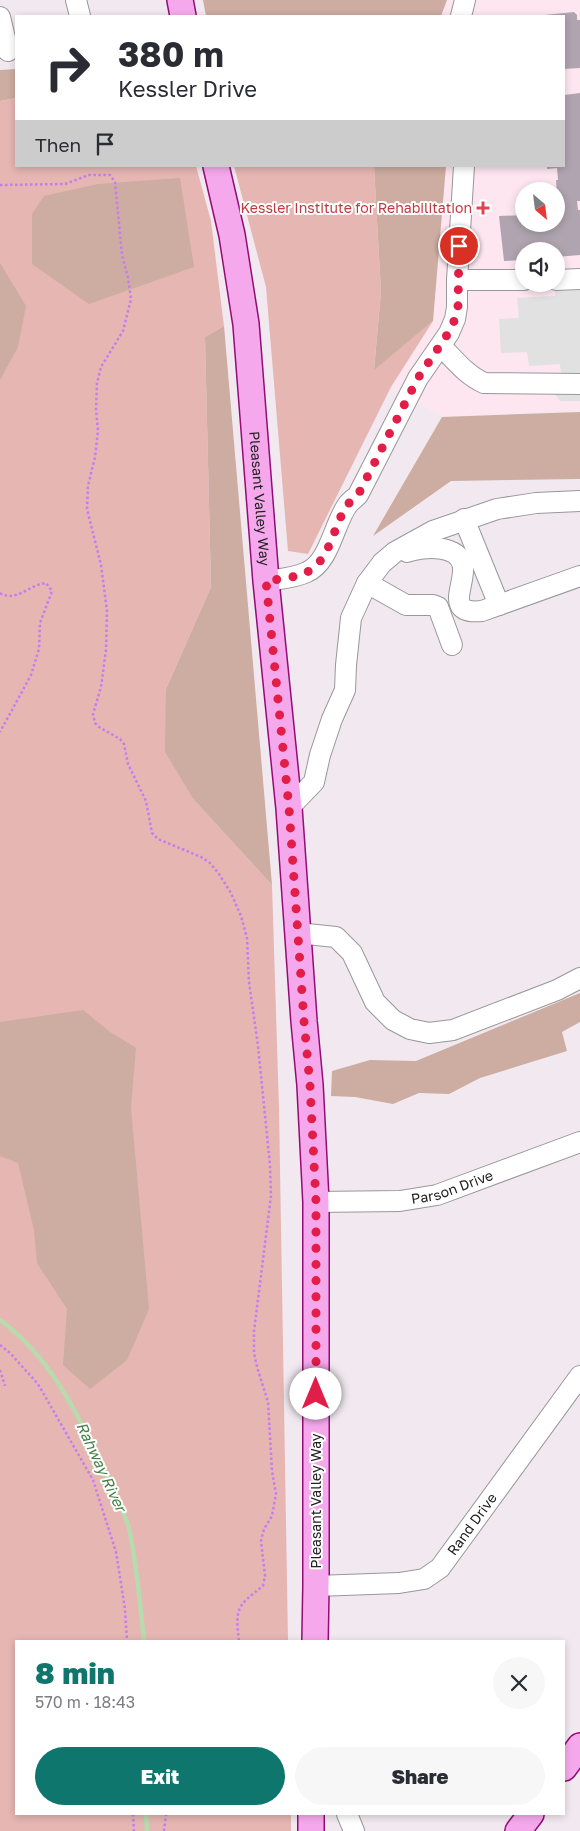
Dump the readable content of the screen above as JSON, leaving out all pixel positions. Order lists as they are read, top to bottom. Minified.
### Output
{"streets":{"main road":["Pleasant Valley Way"],"street":["Parson Drive","Rand Drive"]},"crossings":[["Pleasant Valley Way","Parson Drive"],["Pleasant Valley Way","Rand Drive"]],"water":["Rahway River"],"places":{"health":["Kessler Institute for Rehabilitation"]},"north":"bottom right","page":{"turn":["380 m","Kessler Drive"],"then":"Then","heading":["8 min","570 m · 18:43"],"buttons":["Exit","Share"]}}
